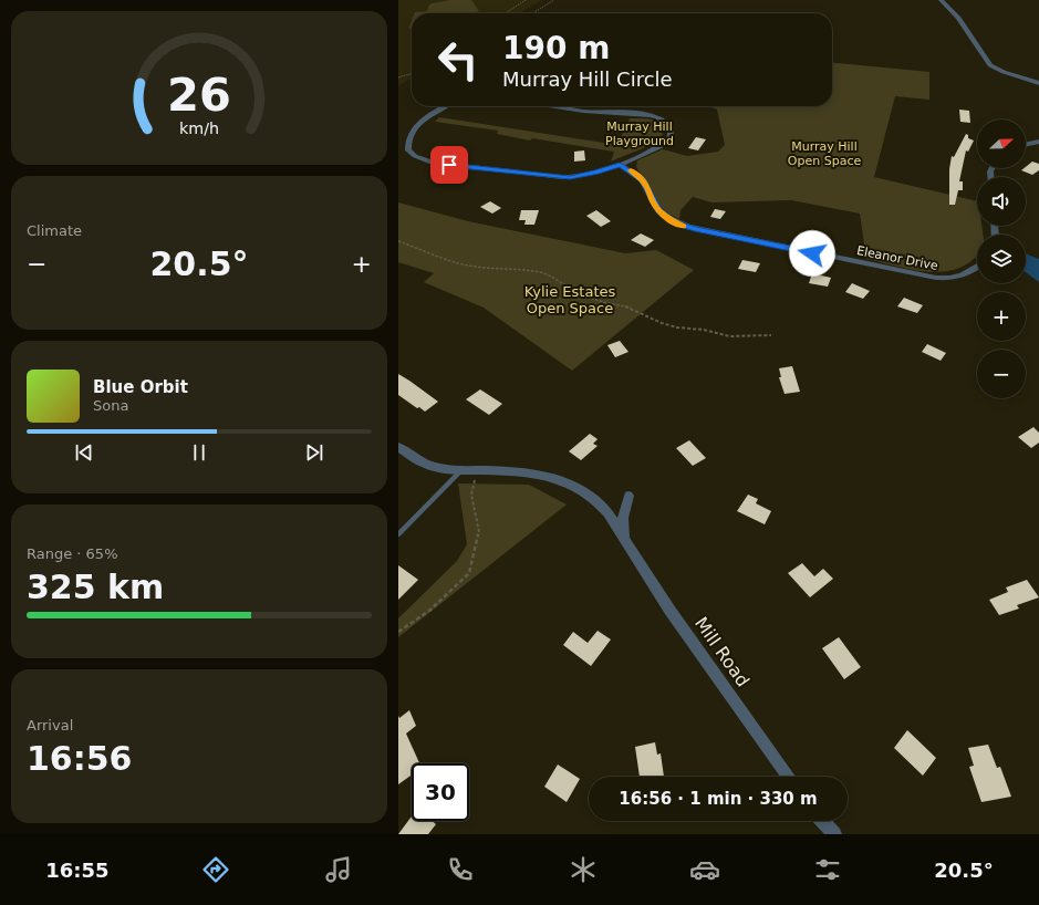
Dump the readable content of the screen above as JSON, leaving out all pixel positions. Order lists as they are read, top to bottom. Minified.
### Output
{"streets":{"street":["Eleanor Drive","Mill Road"]},"parks":["Murray Hill Playground","Murray Hill Open Space","Kylie Estates Open Space"],"north":"right","page":{"turn":["190 m","Murray Hill Circle"],"map_buttons":["+","−"],"tile":["Climate",["Range · 65%","325 km"],["Arrival","16:56"]],"heat":["−","20.5°","+"],"song":["Blue Orbit","Sona"],"limit":"30","trip":"16:56 · 1 min · 330 m","tabs":["16:55","20.5°"],"gauge":["26","km/h"]}}
